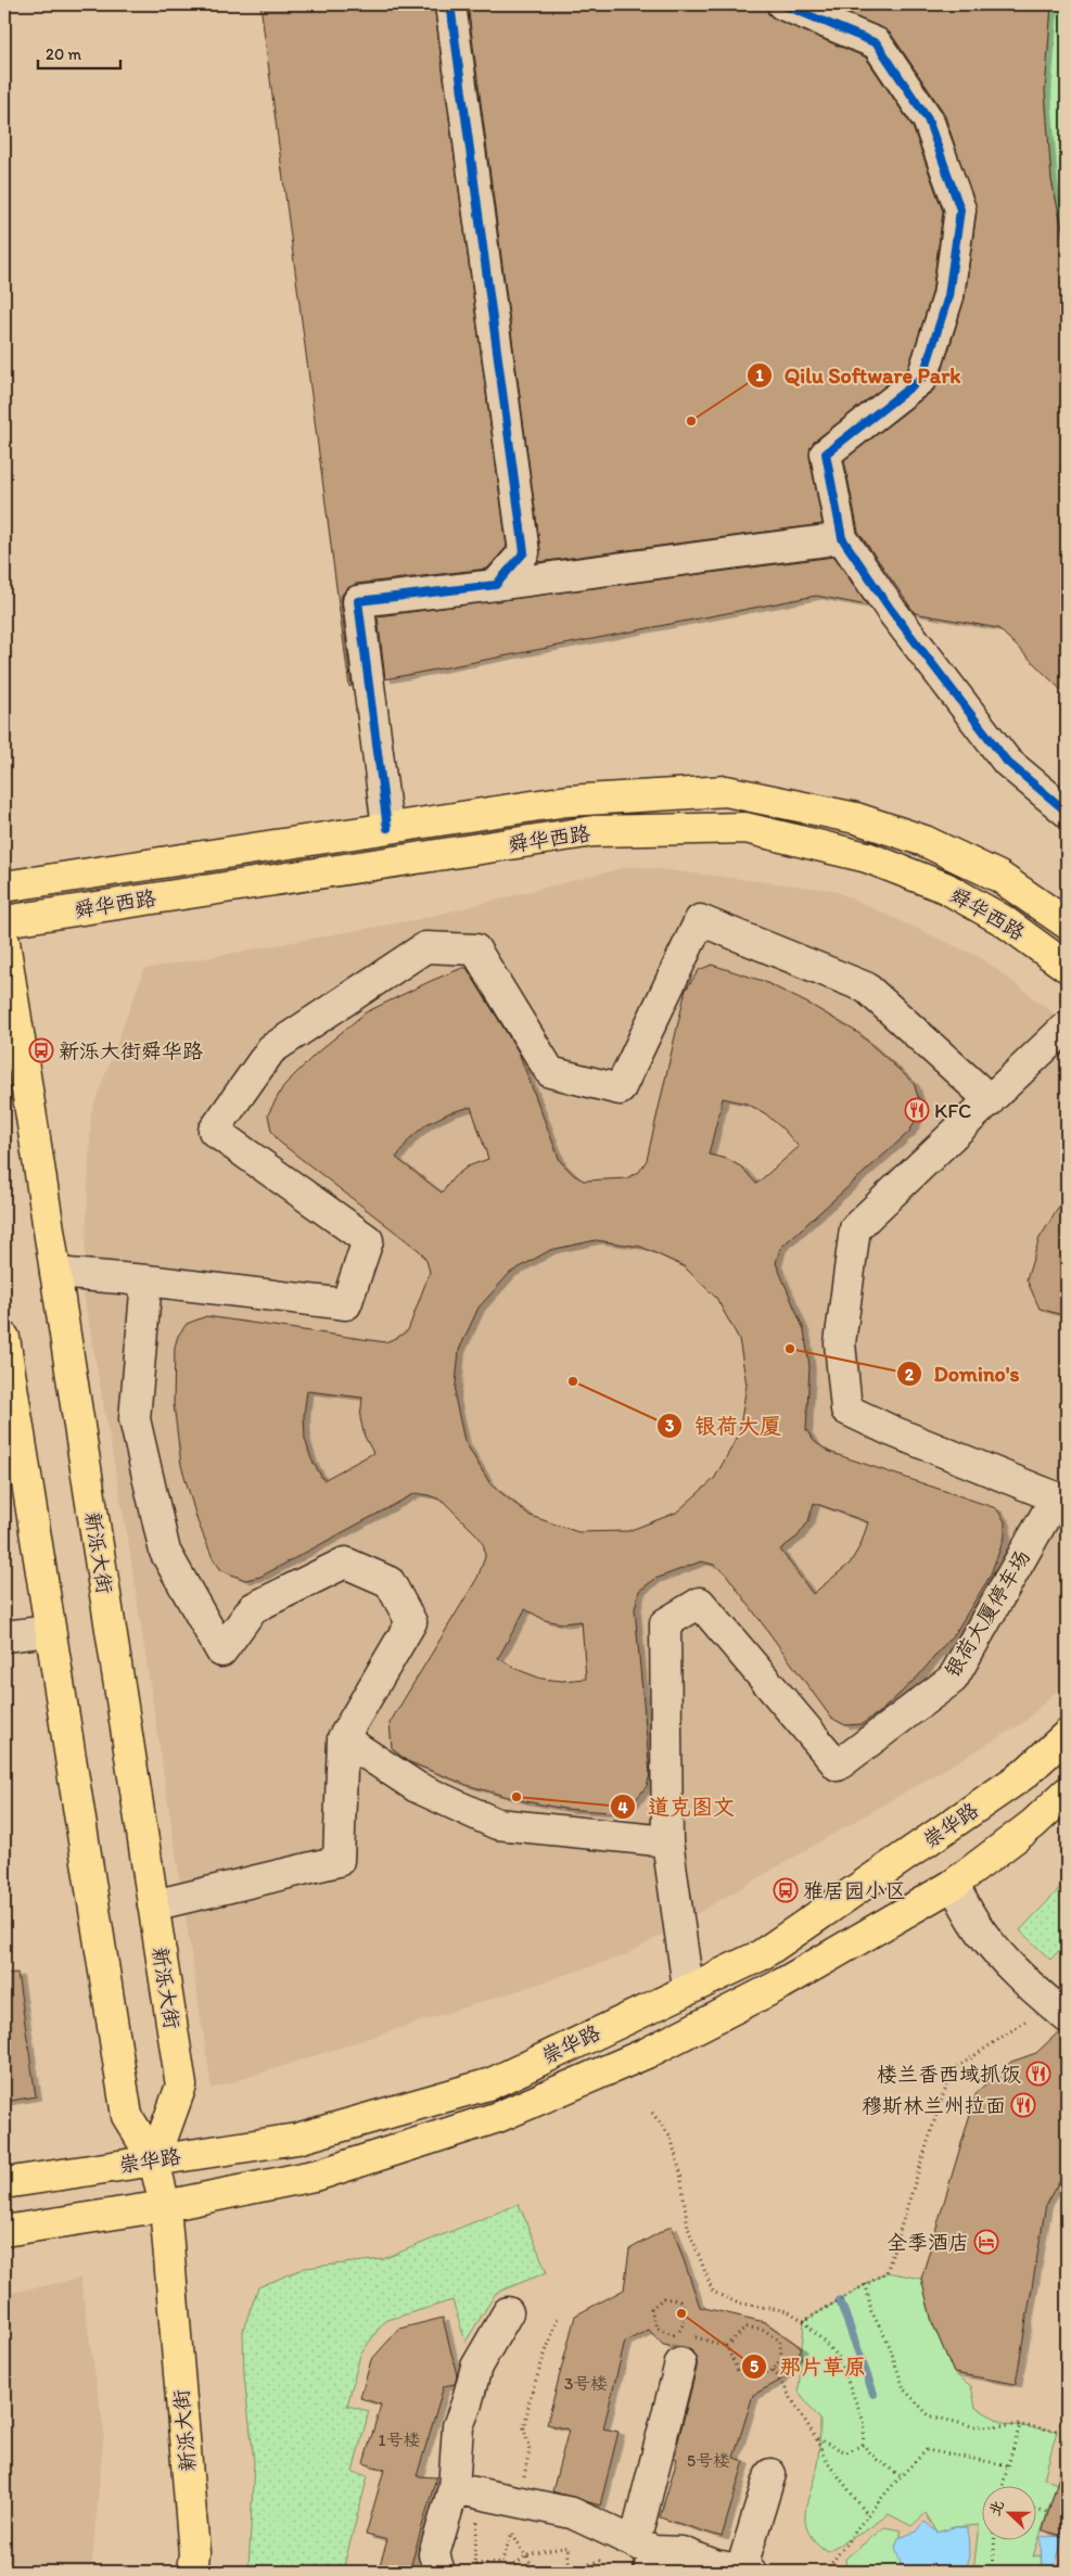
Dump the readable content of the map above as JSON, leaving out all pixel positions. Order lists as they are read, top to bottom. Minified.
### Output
{"streets":{"main road":["舜华西路","新泺大街","崇华路"],"street":["银荷大厦停车场"]},"crossings":[["新泺大街","崇华路"],["银荷大厦停车场","崇华路"]],"places":{"other":["Qilu Software Park","Domino's","银荷大厦","道克图文","那片草原"],"bus stop":["新泺大街舜华路","雅居园小区"],"restaurant":["KFC","楼兰香西域抓饭","穆斯林兰州拉面"],"hotel":["全季酒店"]},"house_numbers":["3号楼","1号楼","5号楼"],"scale_bar":"20 m","north":"left"}
